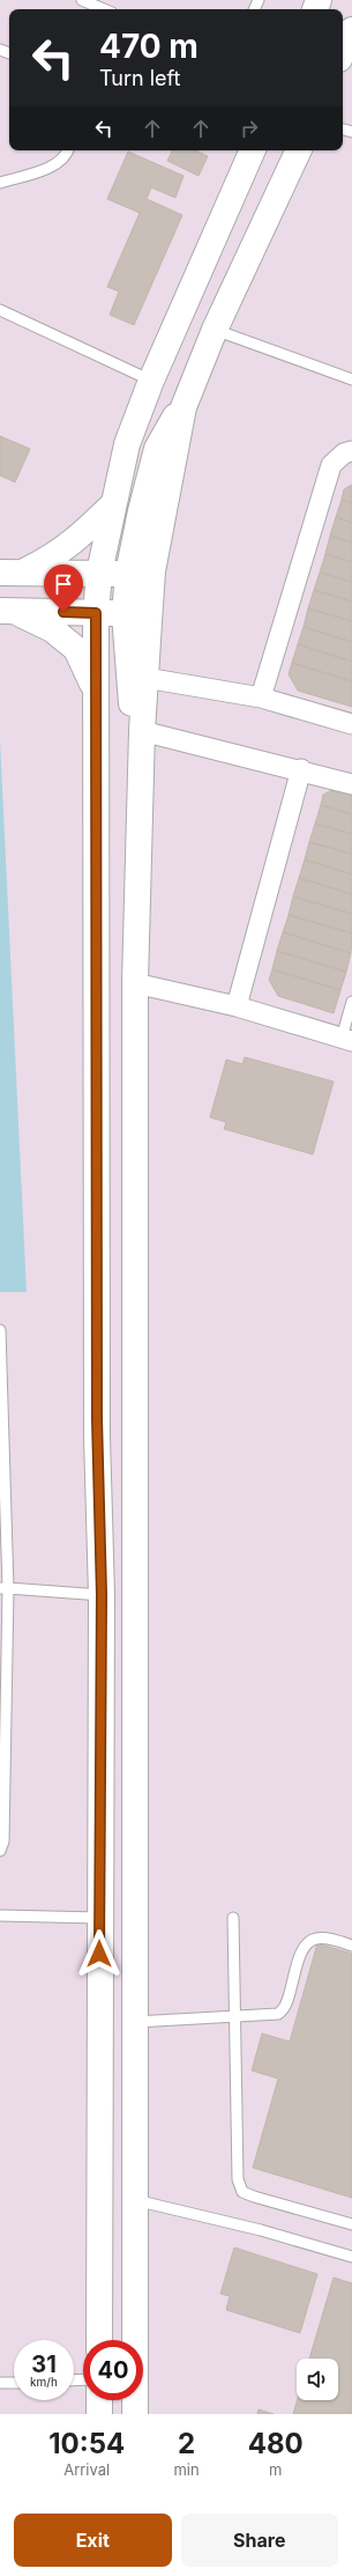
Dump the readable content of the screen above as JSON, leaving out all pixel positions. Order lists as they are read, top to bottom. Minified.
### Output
{"page":{"turn":["470 m","Turn left"],"speed":"31 km/h","limit":"40","eta":["10:54","Arrival","2","min","480","m"],"buttons":["Exit","Share"]}}
